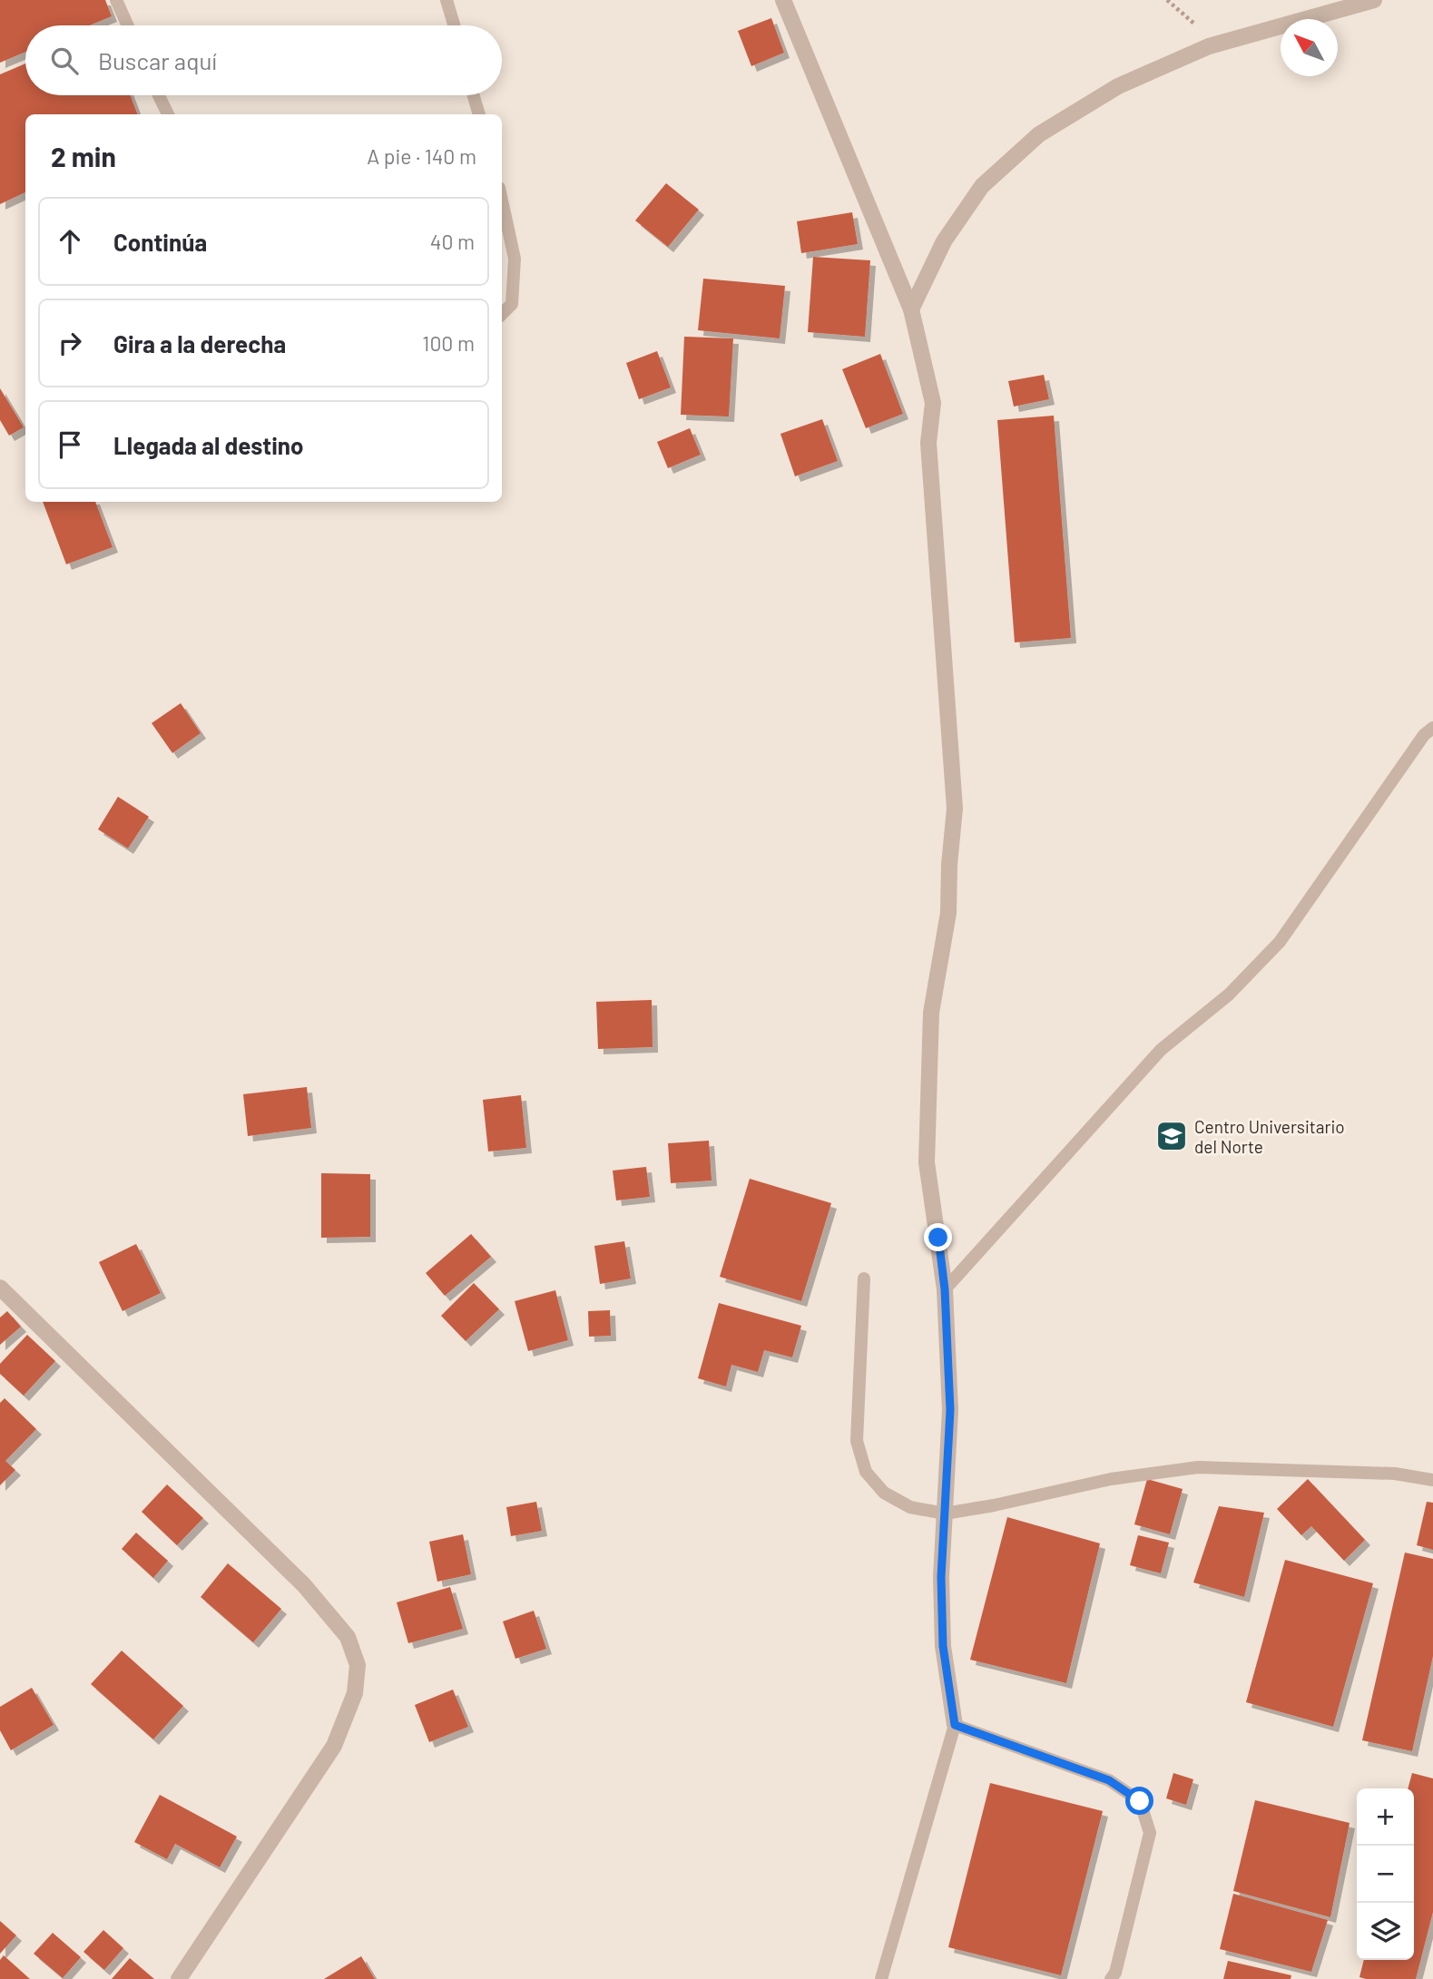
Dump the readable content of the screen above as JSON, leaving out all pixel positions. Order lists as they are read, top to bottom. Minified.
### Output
{"places":{"school or university":["Centro Universitario del Norte"]},"north":"top left","page":{"search":"Buscar aquí","heading":["2 min","A pie · 140 m"],"list":[["Continúa","40 m"],["Gira a la derecha","100 m"],"Llegada al destino"],"map_buttons":["+","−"]}}
